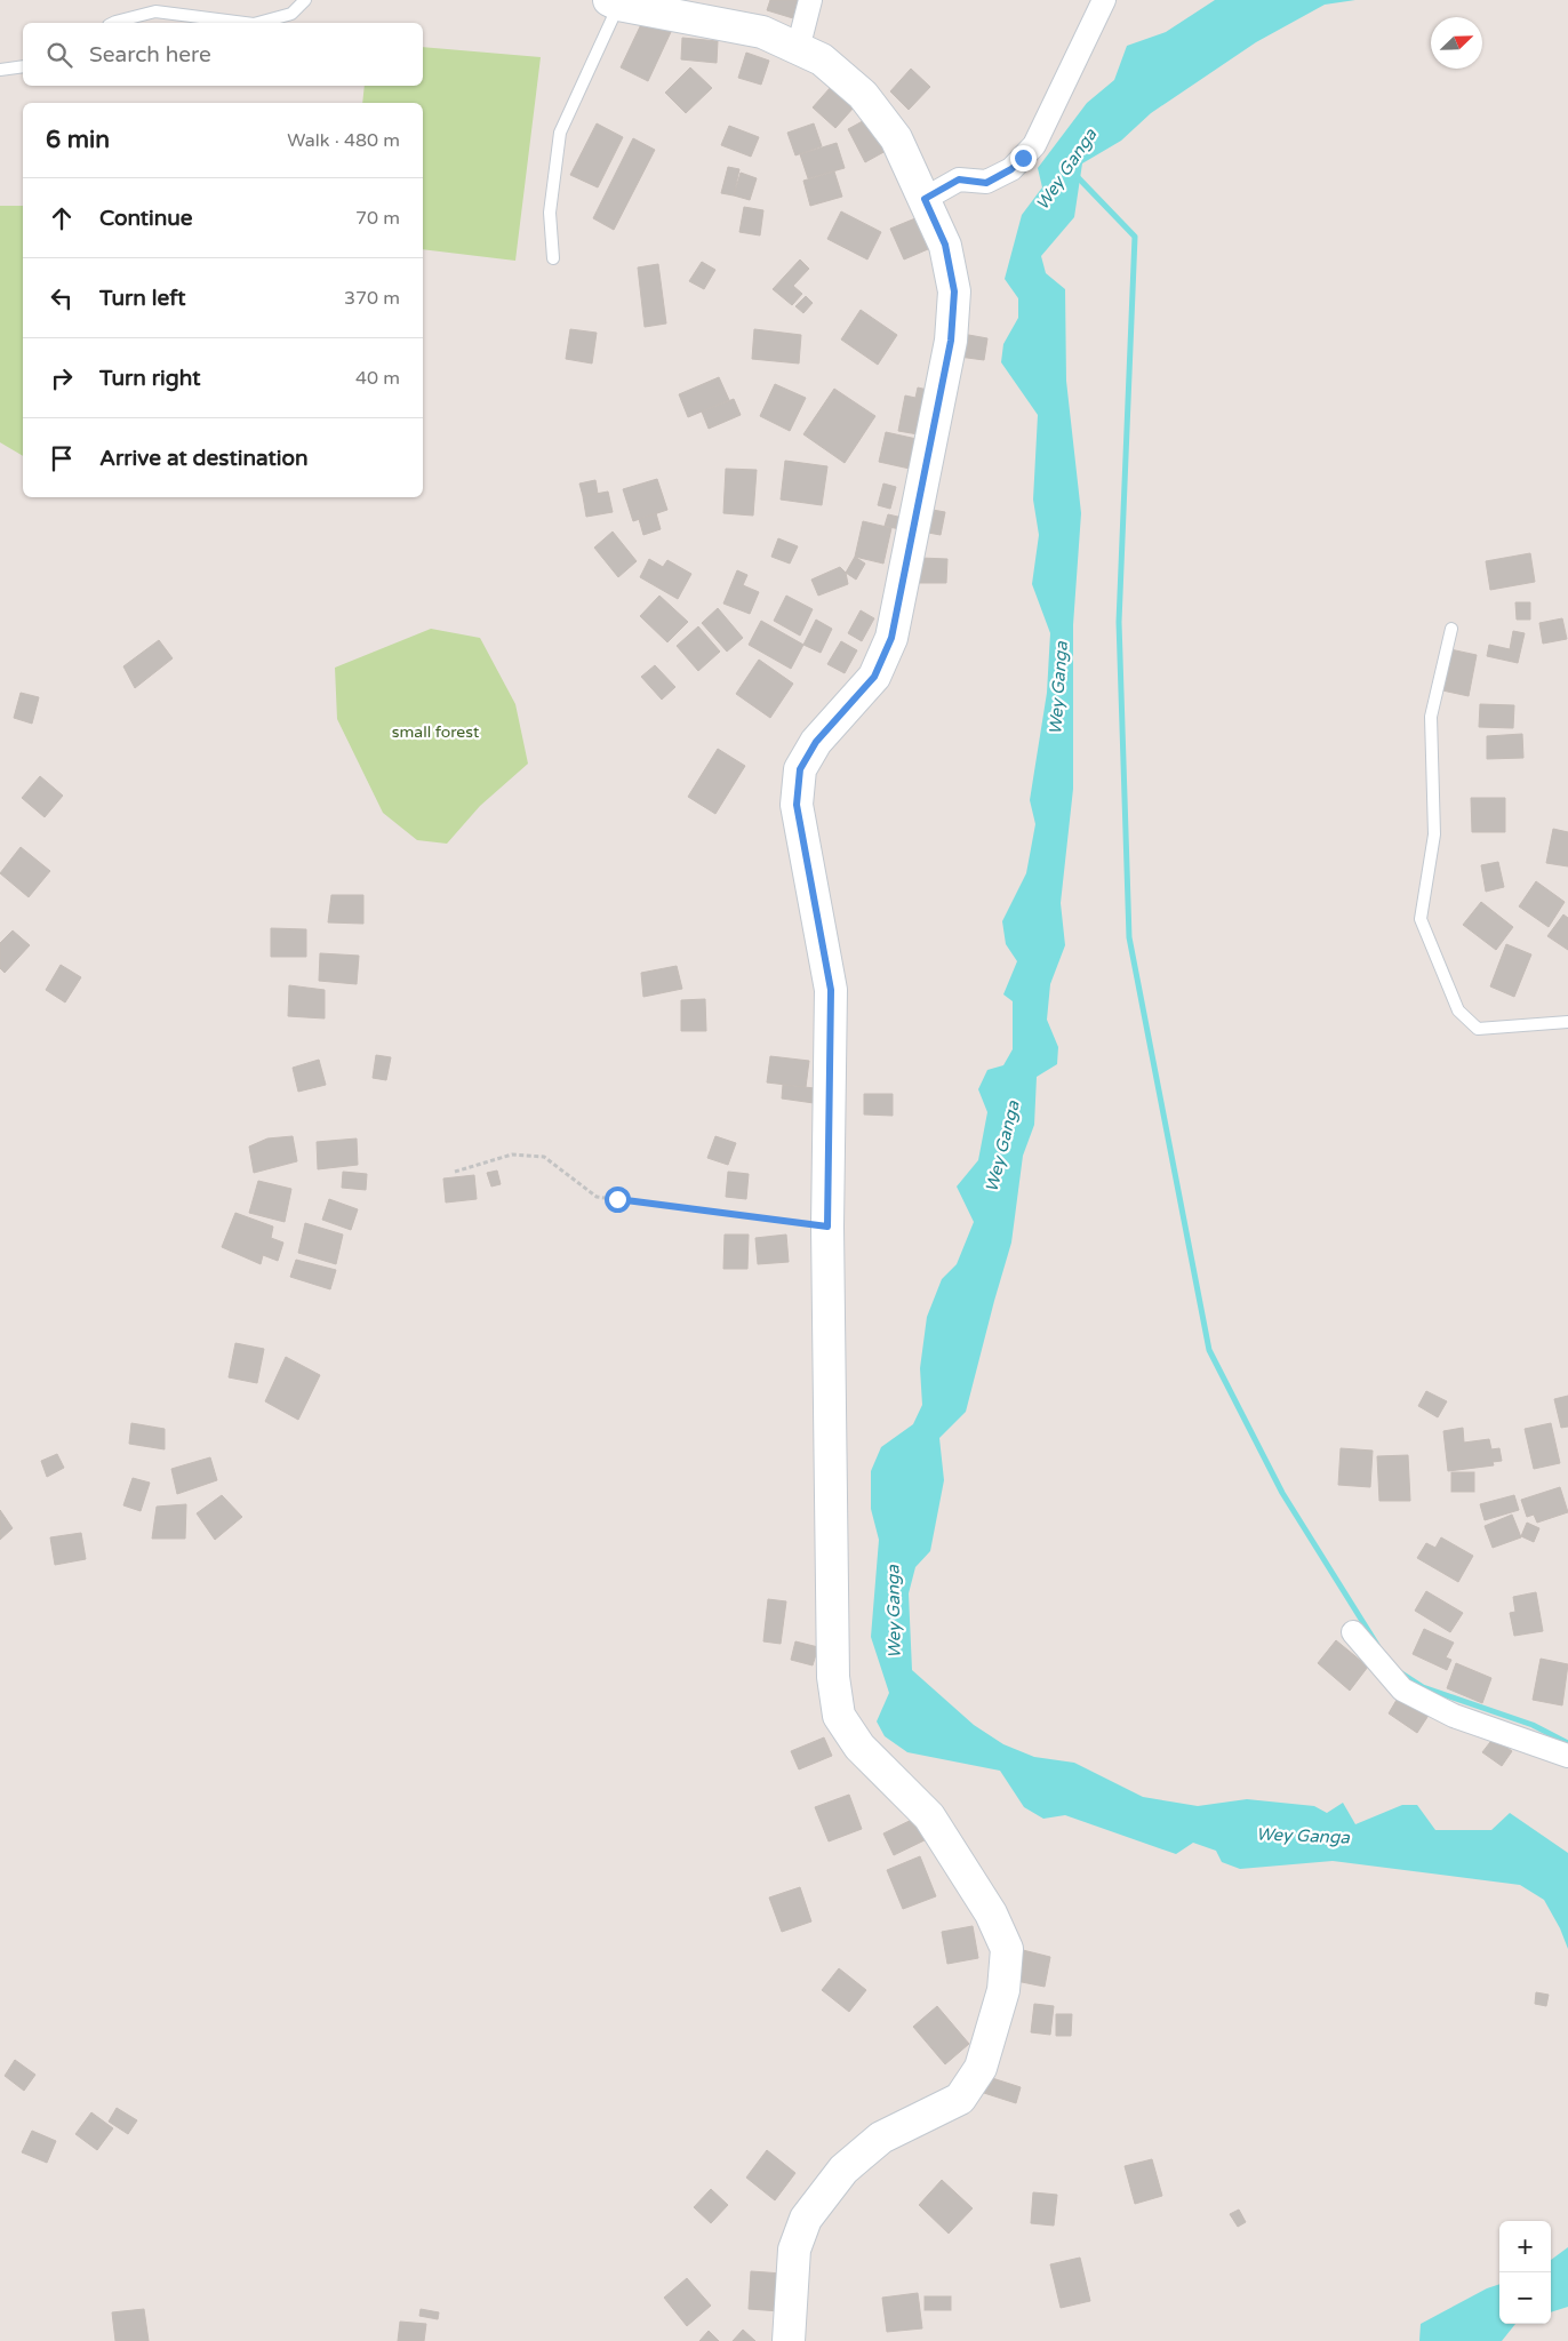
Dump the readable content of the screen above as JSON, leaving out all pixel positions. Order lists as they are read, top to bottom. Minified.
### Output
{"water":["Wey Ganga"],"parks":["small forest"],"north":"top right","page":{"search":"Search here","heading":["6 min","Walk · 480 m"],"list":[["Continue","70 m"],["Turn left","370 m"],["Turn right","40 m"],"Arrive at destination"],"map_buttons":["+","−"]}}
